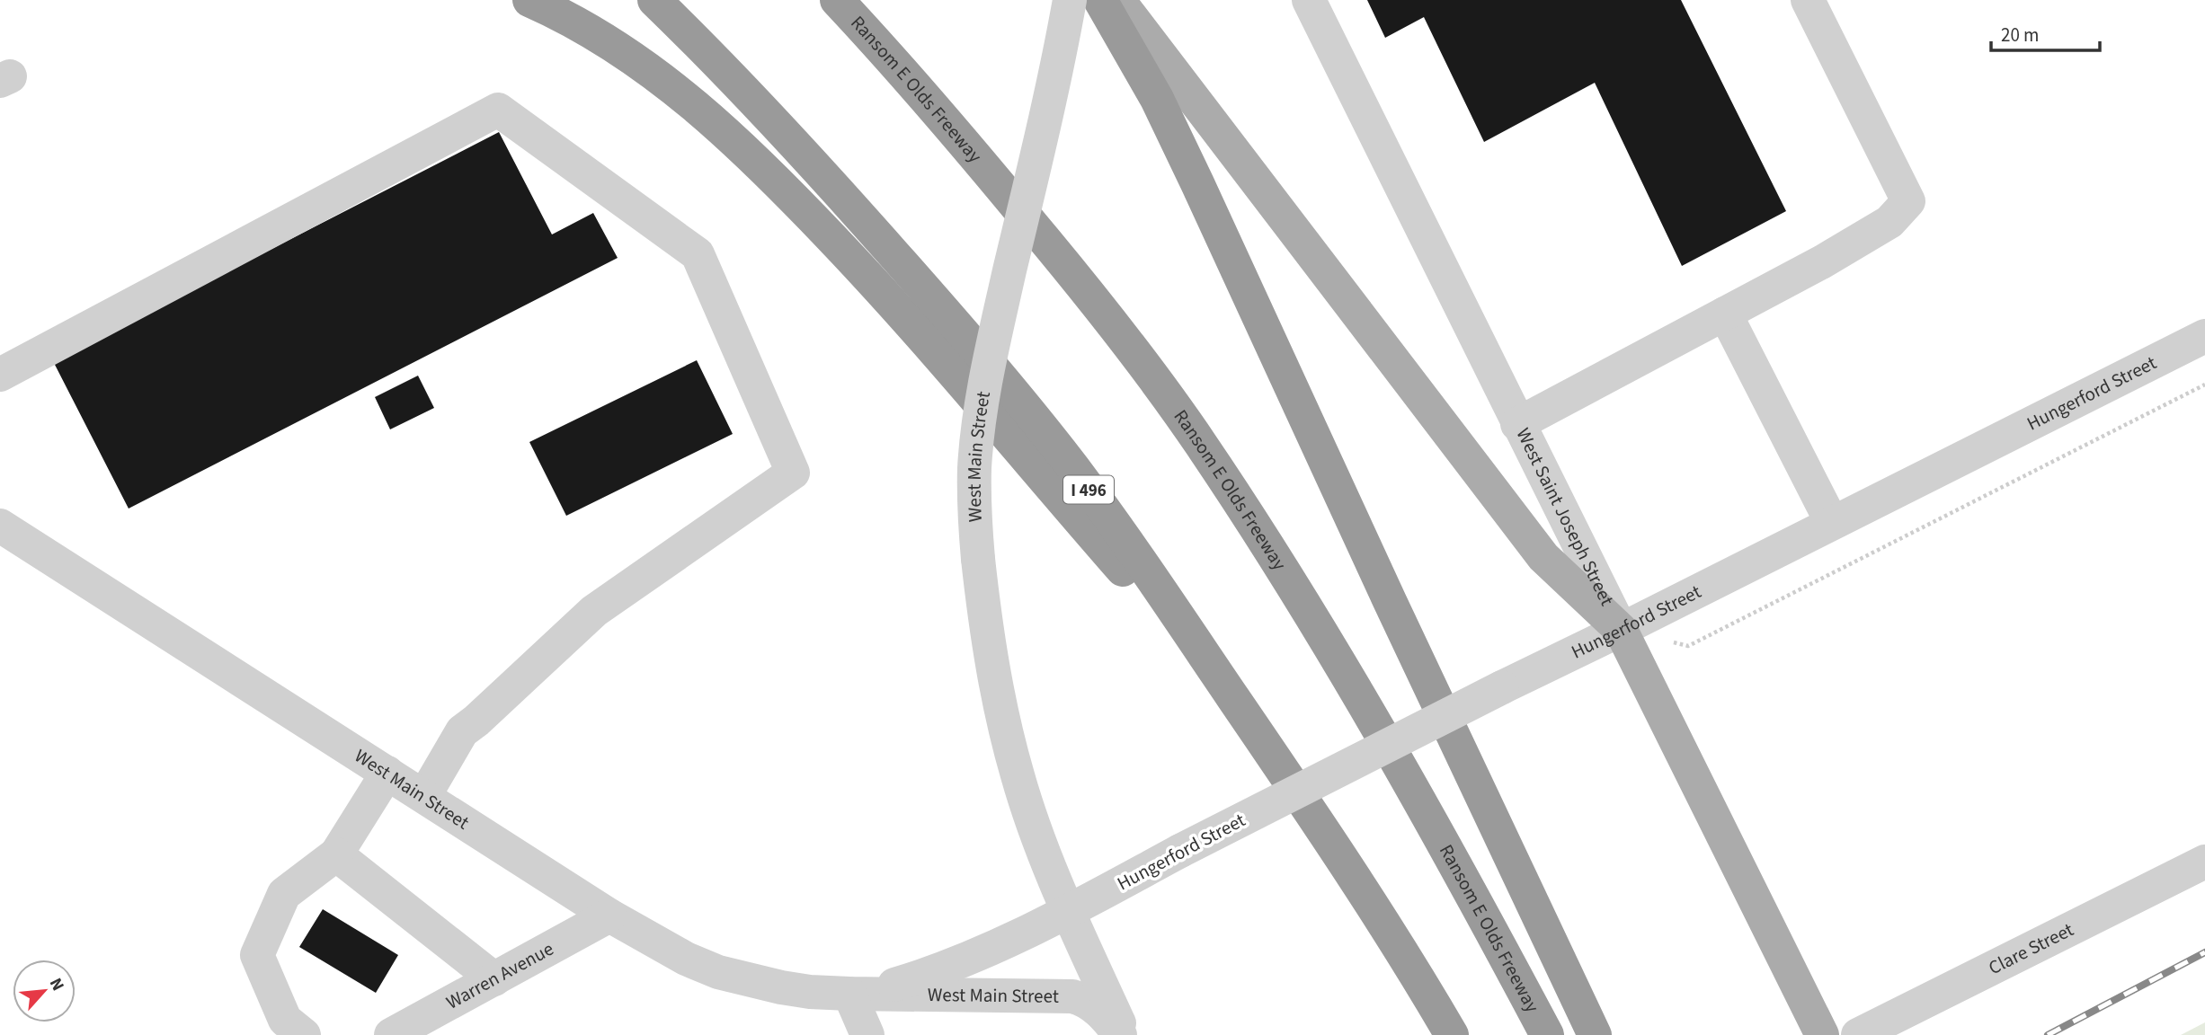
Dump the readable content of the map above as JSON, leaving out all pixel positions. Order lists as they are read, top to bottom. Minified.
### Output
{"streets":{"highway":["Ransom E Olds Freeway","I 496"],"main road":["West Saint Joseph Street"],"street":["Hungerford Street","West Main Street","Clare Street","Warren Avenue"]},"crossings":[["Hungerford Street","West Main Street"],["Hungerford Street","West Saint Joseph Street"],["West Main Street","Warren Avenue"]],"scale_bar":"20 m","north":"top right"}
